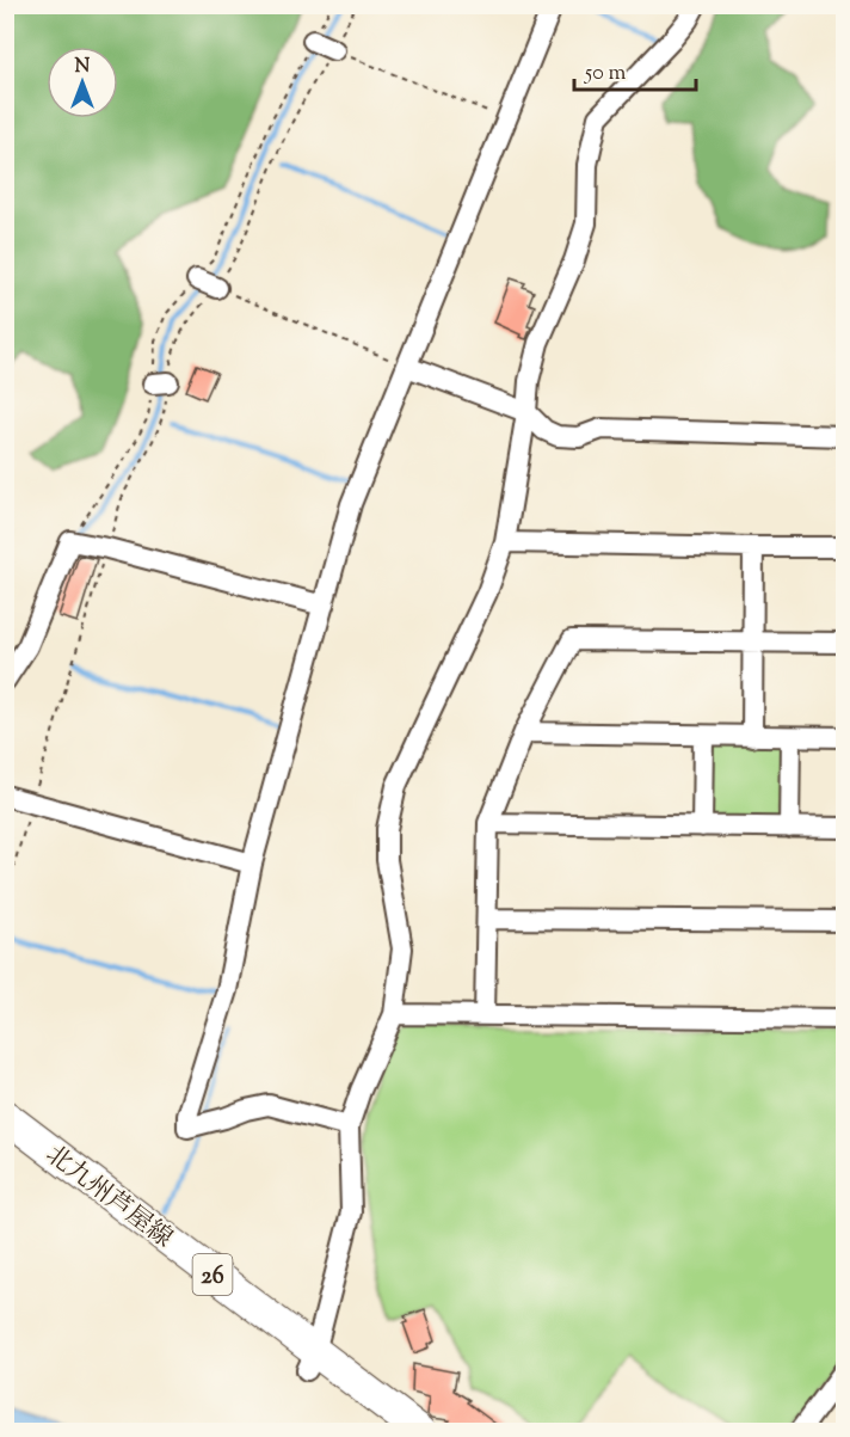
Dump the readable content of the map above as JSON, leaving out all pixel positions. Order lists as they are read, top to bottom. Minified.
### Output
{"streets":{"main road":["北九州芦屋線","26"]},"scale_bar":"50 m","north":"top"}
